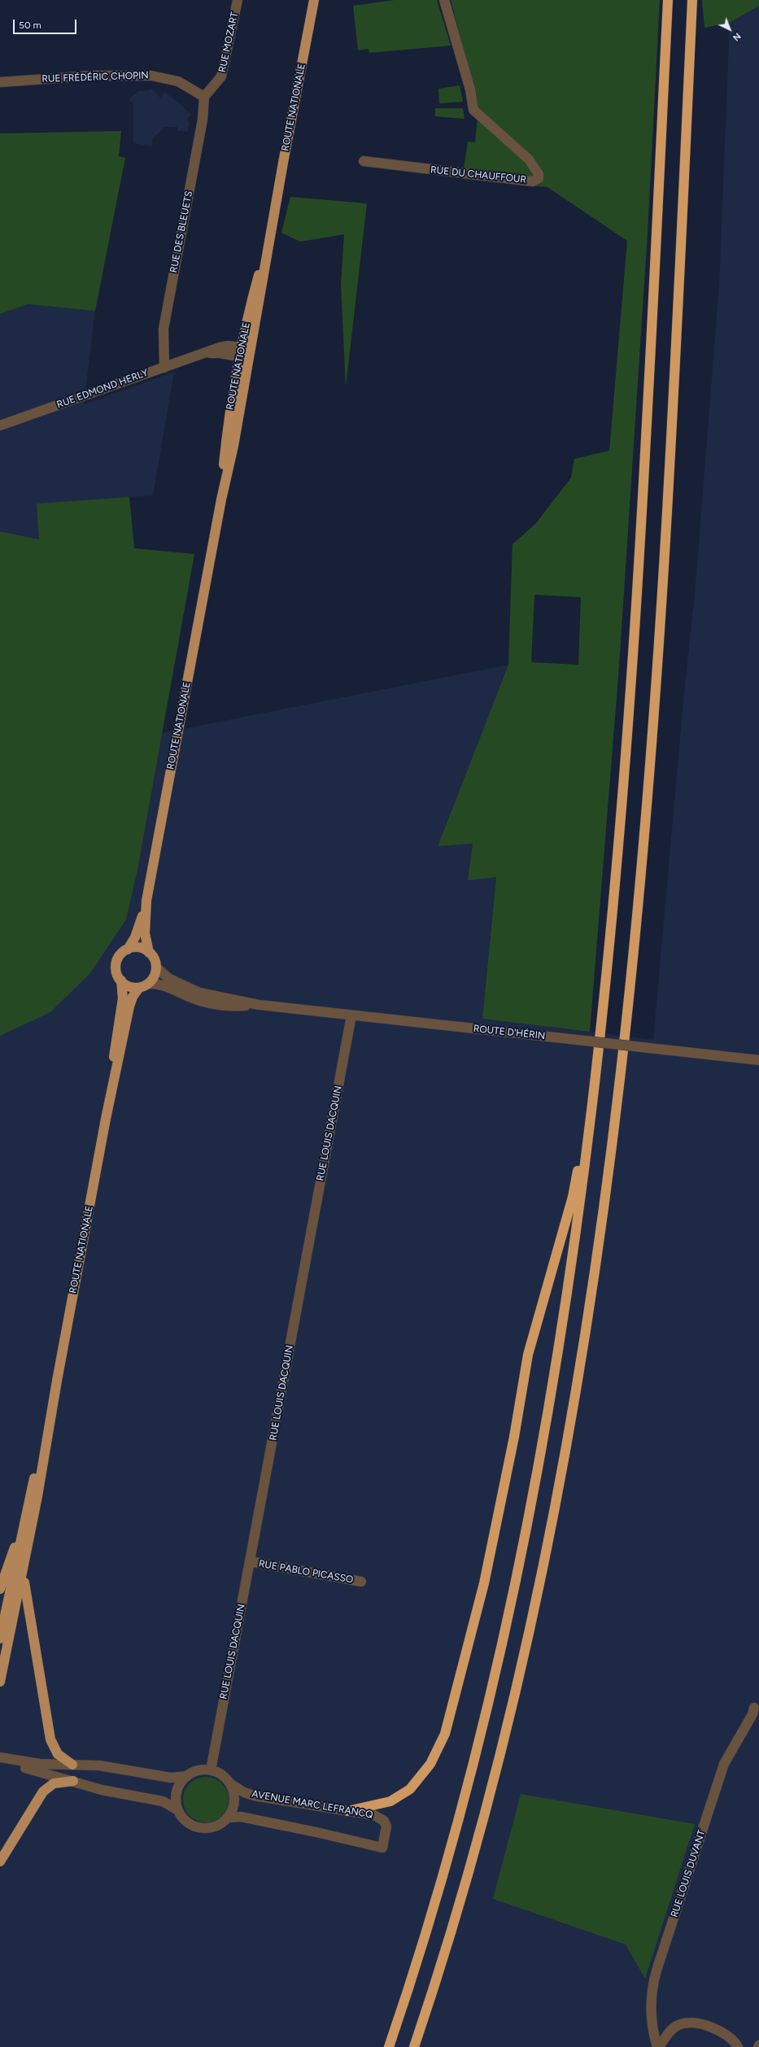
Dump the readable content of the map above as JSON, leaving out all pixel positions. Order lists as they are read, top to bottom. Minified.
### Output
{"streets":{"main road":["ROUTE NATIONALE"],"street":["RUE MOZART","RUE FRÉDÉRIC CHOPIN","RUE DU CHAUFFOUR","RUE DES BLEUETS","RUE EDMOND HERLY","ROUTE D'HÉRIN","RUE LOUIS DACQUIN","RUE PABLO PICASSO","AVENUE MARC LEFRANCQ","RUE LOUIS DUVANT"]},"crossings":[["RUE MOZART","RUE FRÉDÉRIC CHOPIN"],["RUE MOZART","RUE DES BLEUETS"],["RUE FRÉDÉRIC CHOPIN","RUE DES BLEUETS"],["ROUTE NATIONALE","RUE EDMOND HERLY"],["ROUTE NATIONALE","ROUTE D'HÉRIN"],["RUE DES BLEUETS","RUE EDMOND HERLY"],["ROUTE D'HÉRIN","RUE LOUIS DACQUIN"],["RUE LOUIS DACQUIN","RUE PABLO PICASSO"],["RUE LOUIS DACQUIN","AVENUE MARC LEFRANCQ"]],"scale_bar":"50 m","north":"bottom right"}
